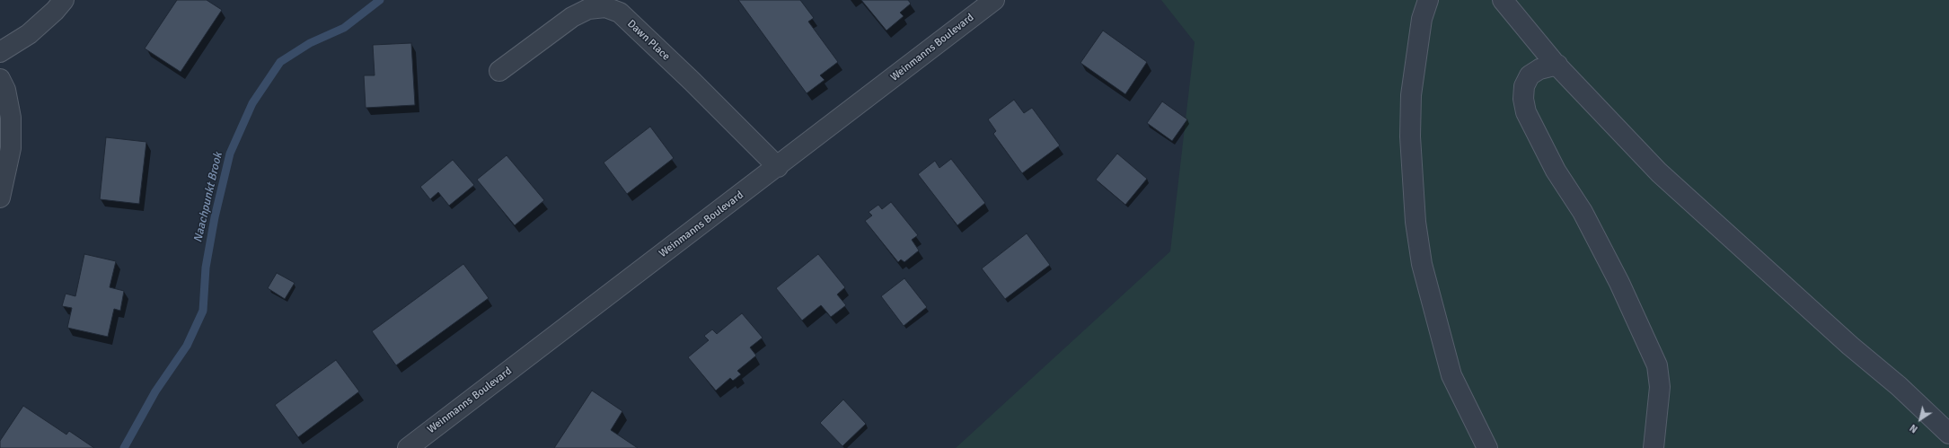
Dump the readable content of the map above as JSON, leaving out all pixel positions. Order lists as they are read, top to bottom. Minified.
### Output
{"streets":{"street":["Dawn Place","Weinmanns Boulevard"]},"crossings":[["Dawn Place","Weinmanns Boulevard"]],"water":["Naachpunkt Brook"],"north":"bottom left"}
